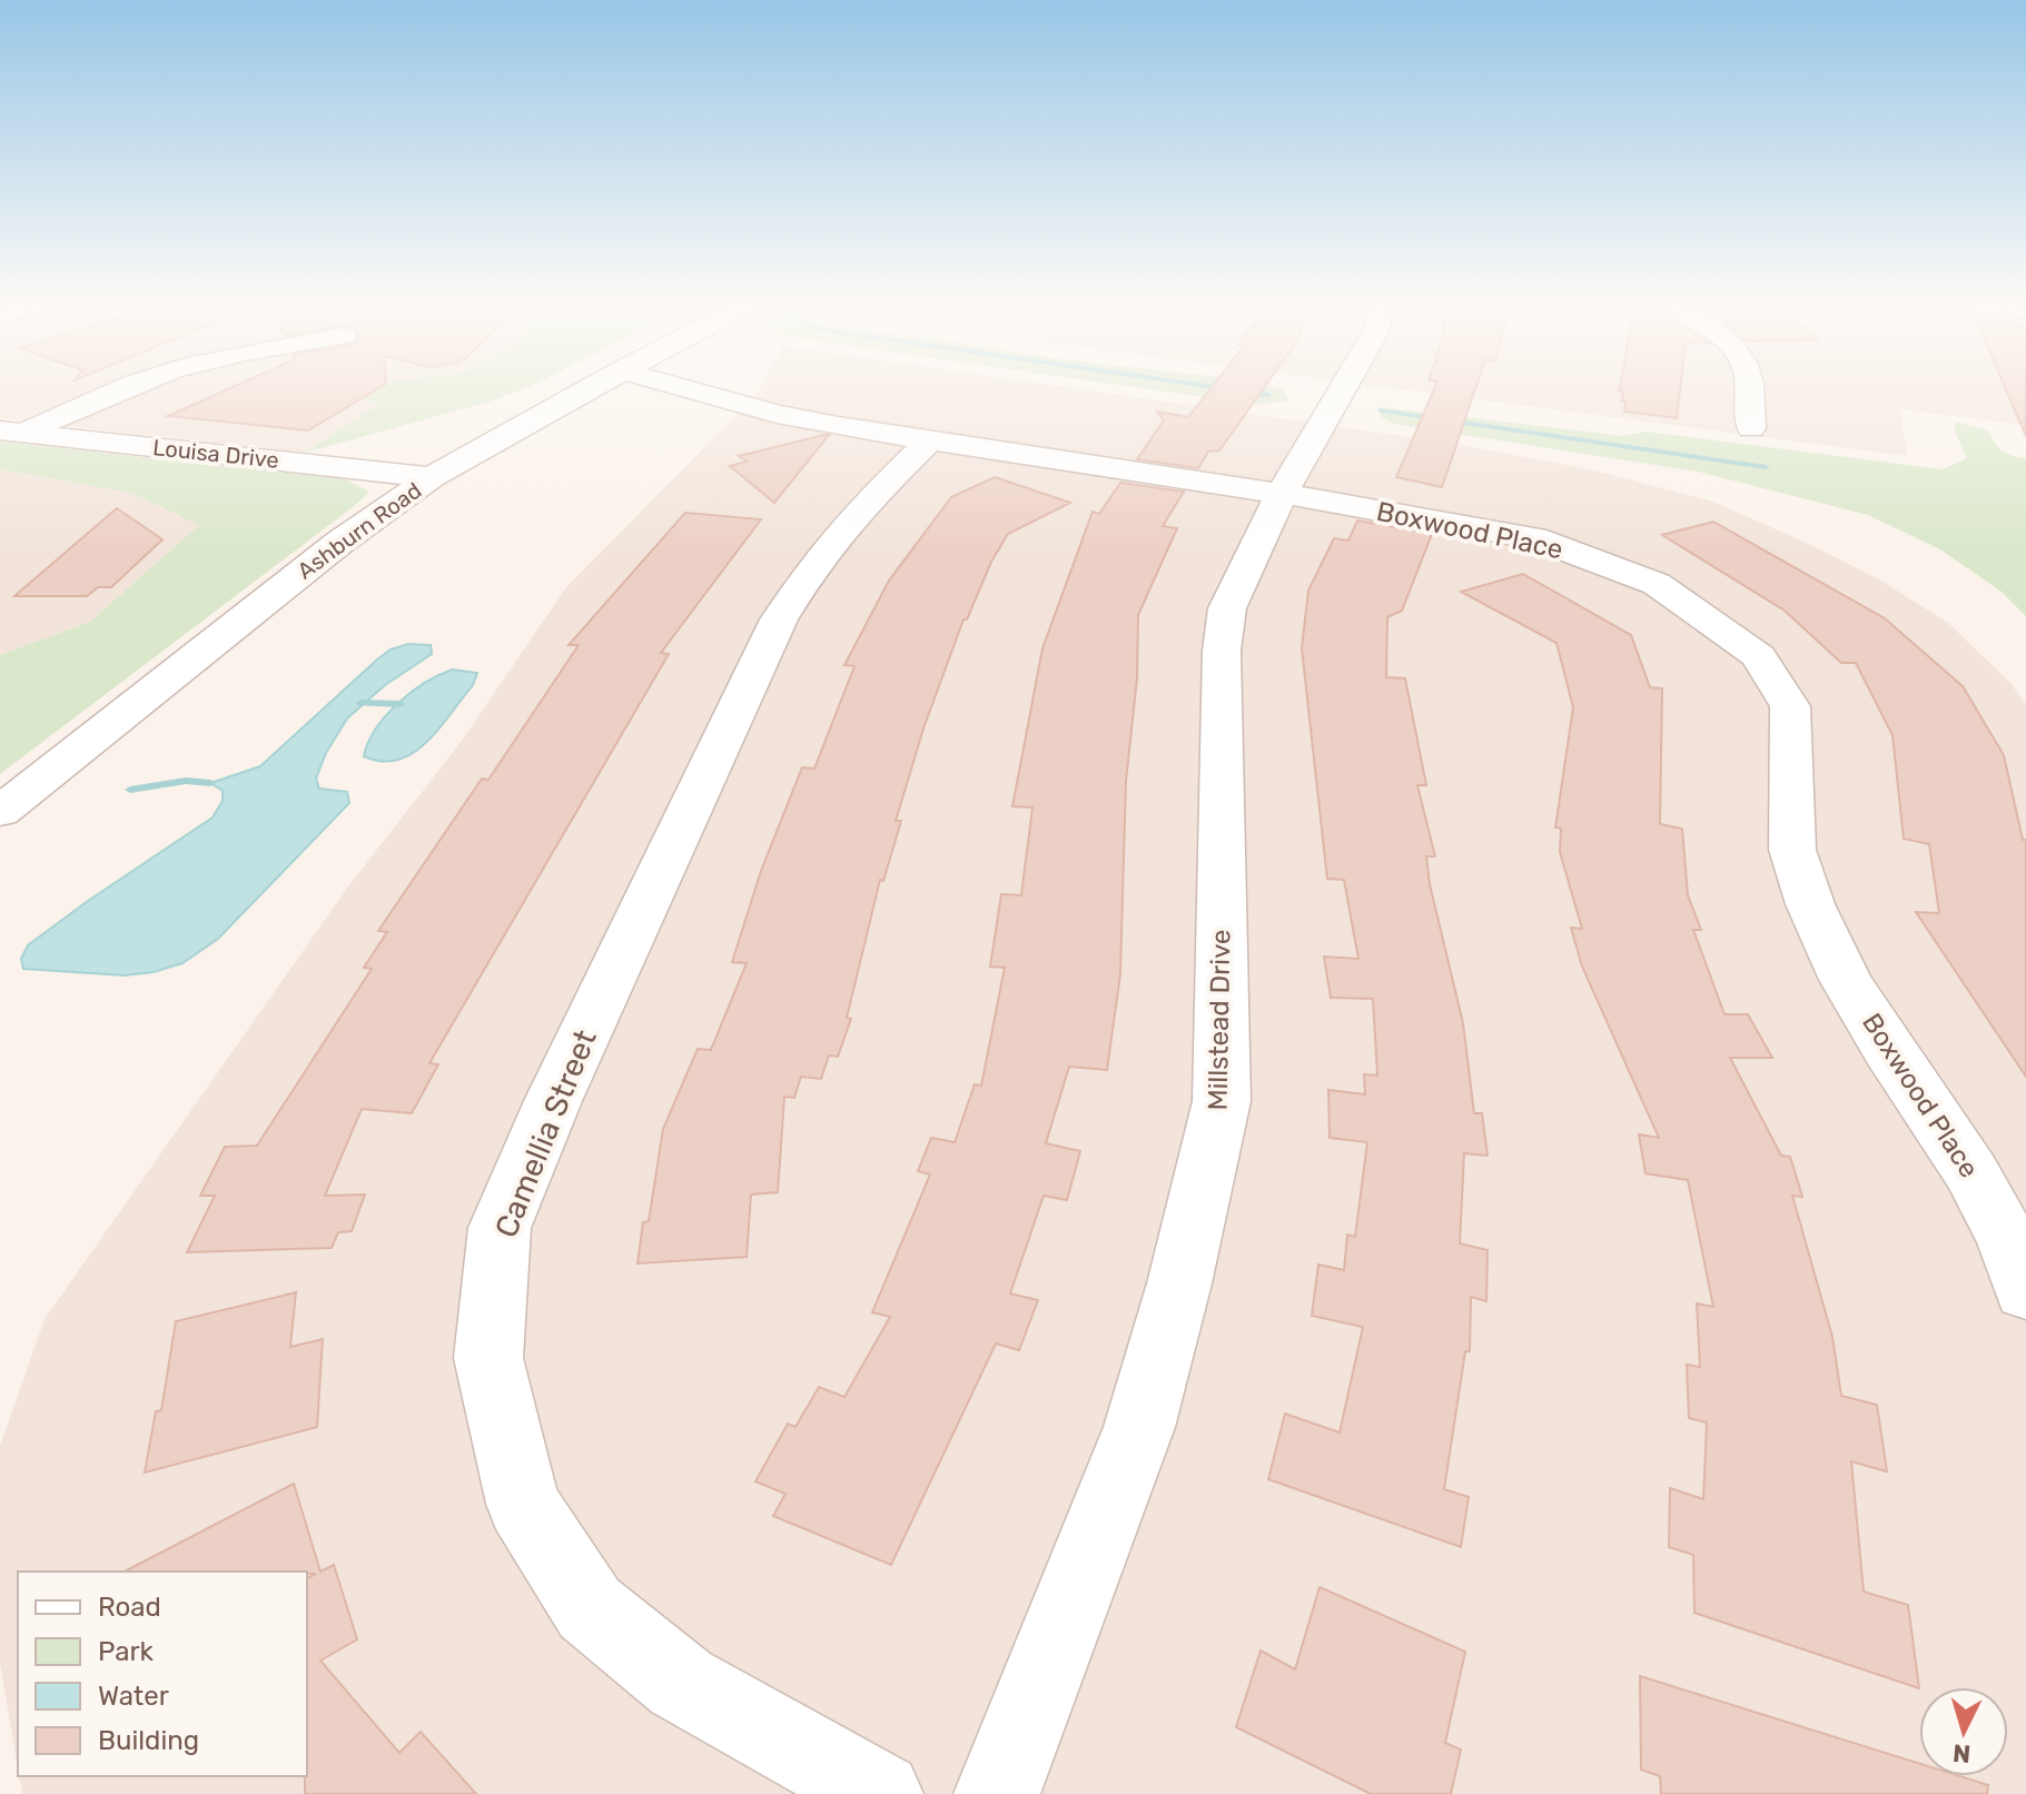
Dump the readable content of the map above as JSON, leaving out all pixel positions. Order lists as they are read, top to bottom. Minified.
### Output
{"streets":{"street":["Louisa Drive","Ashburn Road","Boxwood Place","Millstead Drive","Camellia Street"]},"crossings":[["Louisa Drive","Ashburn Road"],["Boxwood Place","Millstead Drive"],["Boxwood Place","Camellia Street"]],"legend":["Road","Park","Water","Building"],"north":"bottom"}
